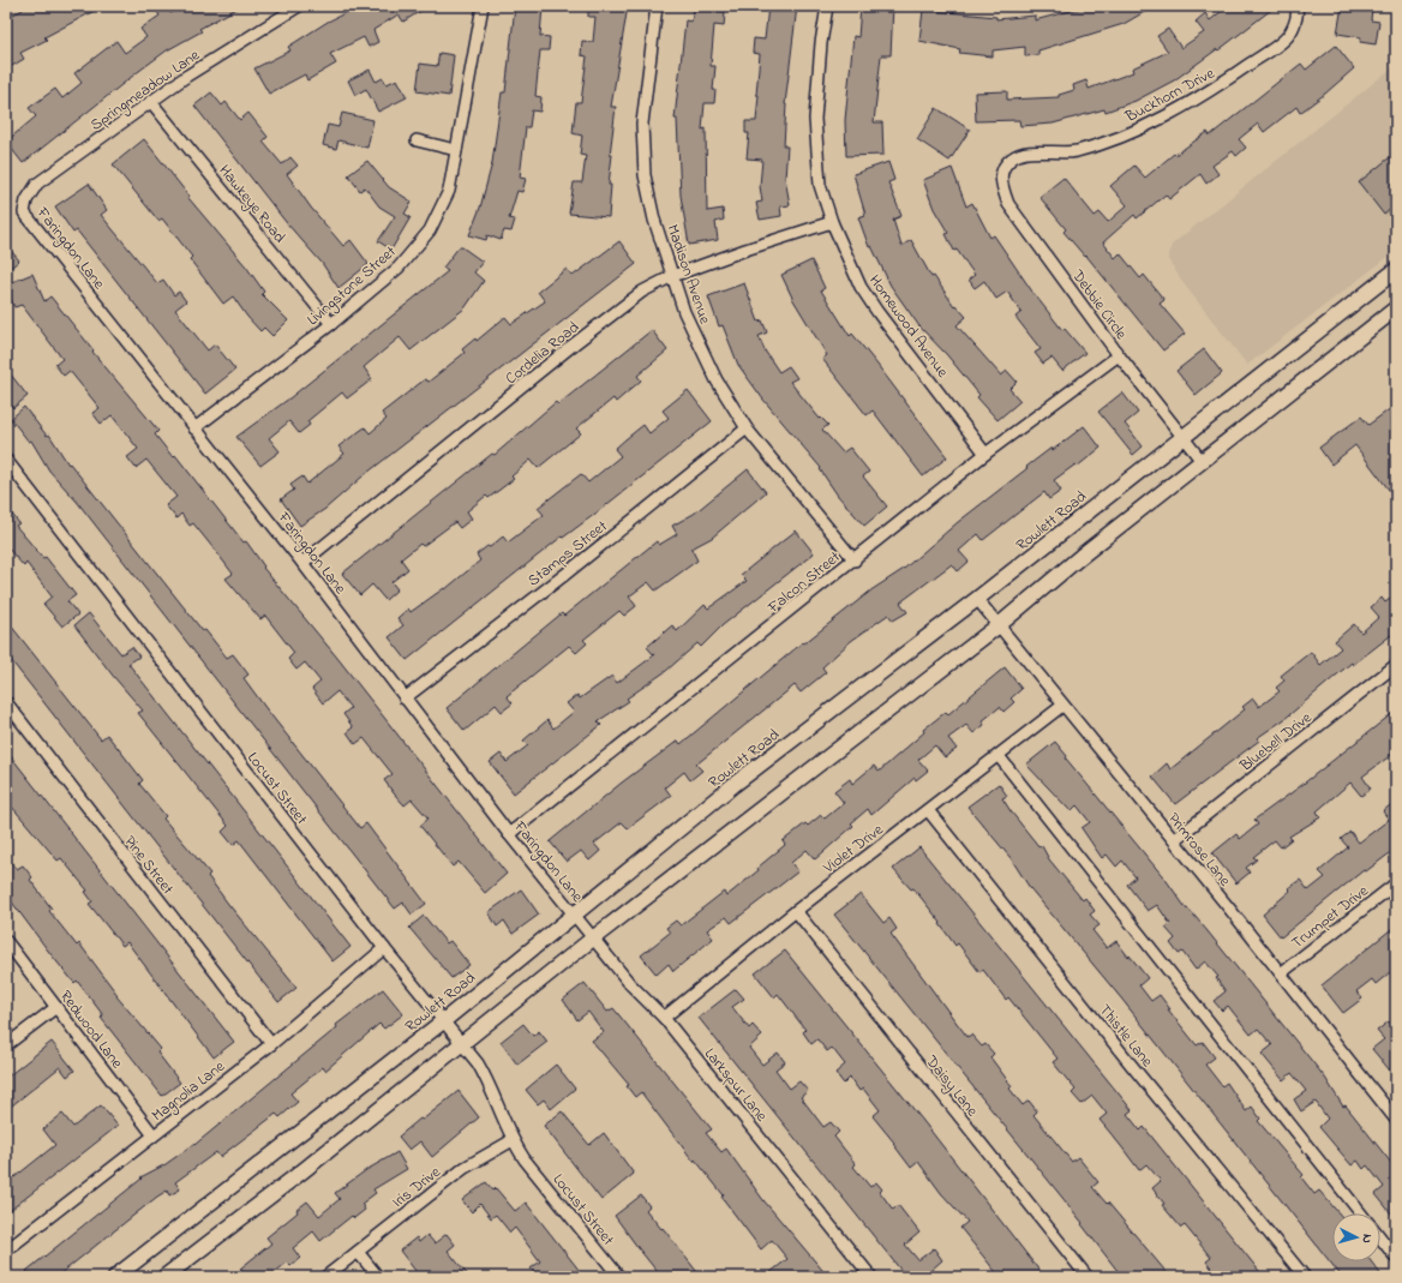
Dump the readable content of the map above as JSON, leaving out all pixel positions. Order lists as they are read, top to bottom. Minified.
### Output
{"streets":{"main road":["Rowlett Road"],"street":["Springmeadow Lane","Buckhorn Drive","Hawkeye Road","Faringdon Lane","Madison Avenue","Livingstone Street","Debbie Circle","Homewood Avenue","Cordelia Road","Stamps Street","Falcon Street","Bluebell Drive","Locust Street","Violet Drive","Primrose Lane","Pine Street","Trumpet Drive","Redwood Lane","Thistle Lane","Larkspur Lane","Daisy Lane","Magnolia Lane","Iris Drive"]},"crossings":[["Springmeadow Lane","Hawkeye Road"],["Springmeadow Lane","Faringdon Lane"],["Buckhorn Drive","Debbie Circle"],["Hawkeye Road","Livingstone Street"],["Faringdon Lane","Livingstone Street"],["Faringdon Lane","Cordelia Road"],["Faringdon Lane","Rowlett Road"],["Faringdon Lane","Stamps Street"],["Faringdon Lane","Falcon Street"],["Faringdon Lane","Larkspur Lane"],["Madison Avenue","Cordelia Road"],["Madison Avenue","Stamps Street"],["Madison Avenue","Falcon Street"],["Debbie Circle","Rowlett Road"],["Debbie Circle","Falcon Street"],["Homewood Avenue","Cordelia Road"],["Homewood Avenue","Falcon Street"],["Rowlett Road","Locust Street"],["Rowlett Road","Primrose Lane"],["Rowlett Road","Larkspur Lane"],["Bluebell Drive","Primrose Lane"],["Locust Street","Magnolia Lane"],["Locust Street","Iris Drive"],["Violet Drive","Primrose Lane"],["Violet Drive","Thistle Lane"],["Violet Drive","Larkspur Lane"],["Violet Drive","Daisy Lane"],["Primrose Lane","Trumpet Drive"],["Pine Street","Magnolia Lane"],["Redwood Lane","Magnolia Lane"]],"north":"right"}
